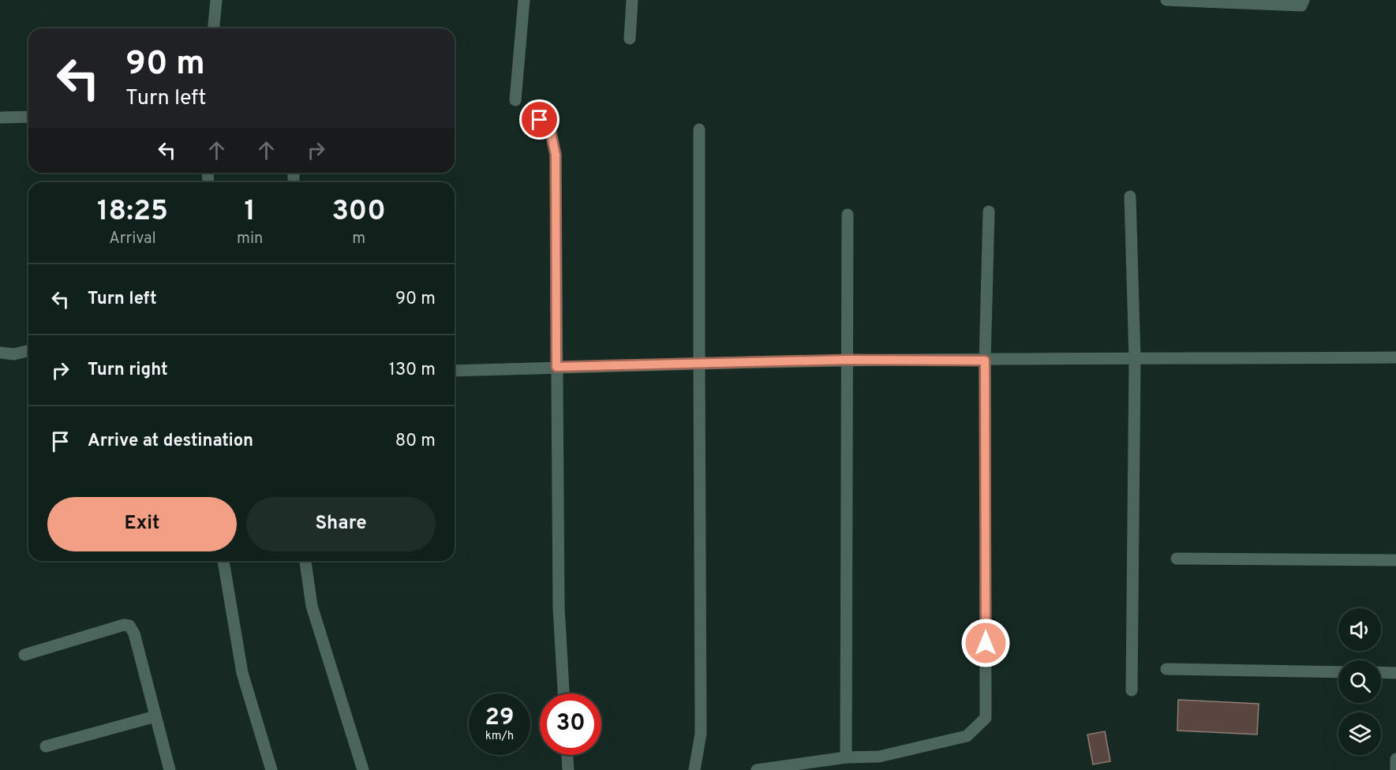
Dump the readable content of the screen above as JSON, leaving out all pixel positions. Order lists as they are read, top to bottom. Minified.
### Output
{"page":{"turn":["90 m","Turn left"],"eta":["18:25","Arrival","1","min","300","m"],"list":[{"name":"Turn left","value":"90 m"},{"name":"Turn right","value":"130 m"},{"name":"Arrive at destination","value":"80 m"}],"buttons":["Exit","Share"],"speed":"29 km/h","limit":"30"}}
